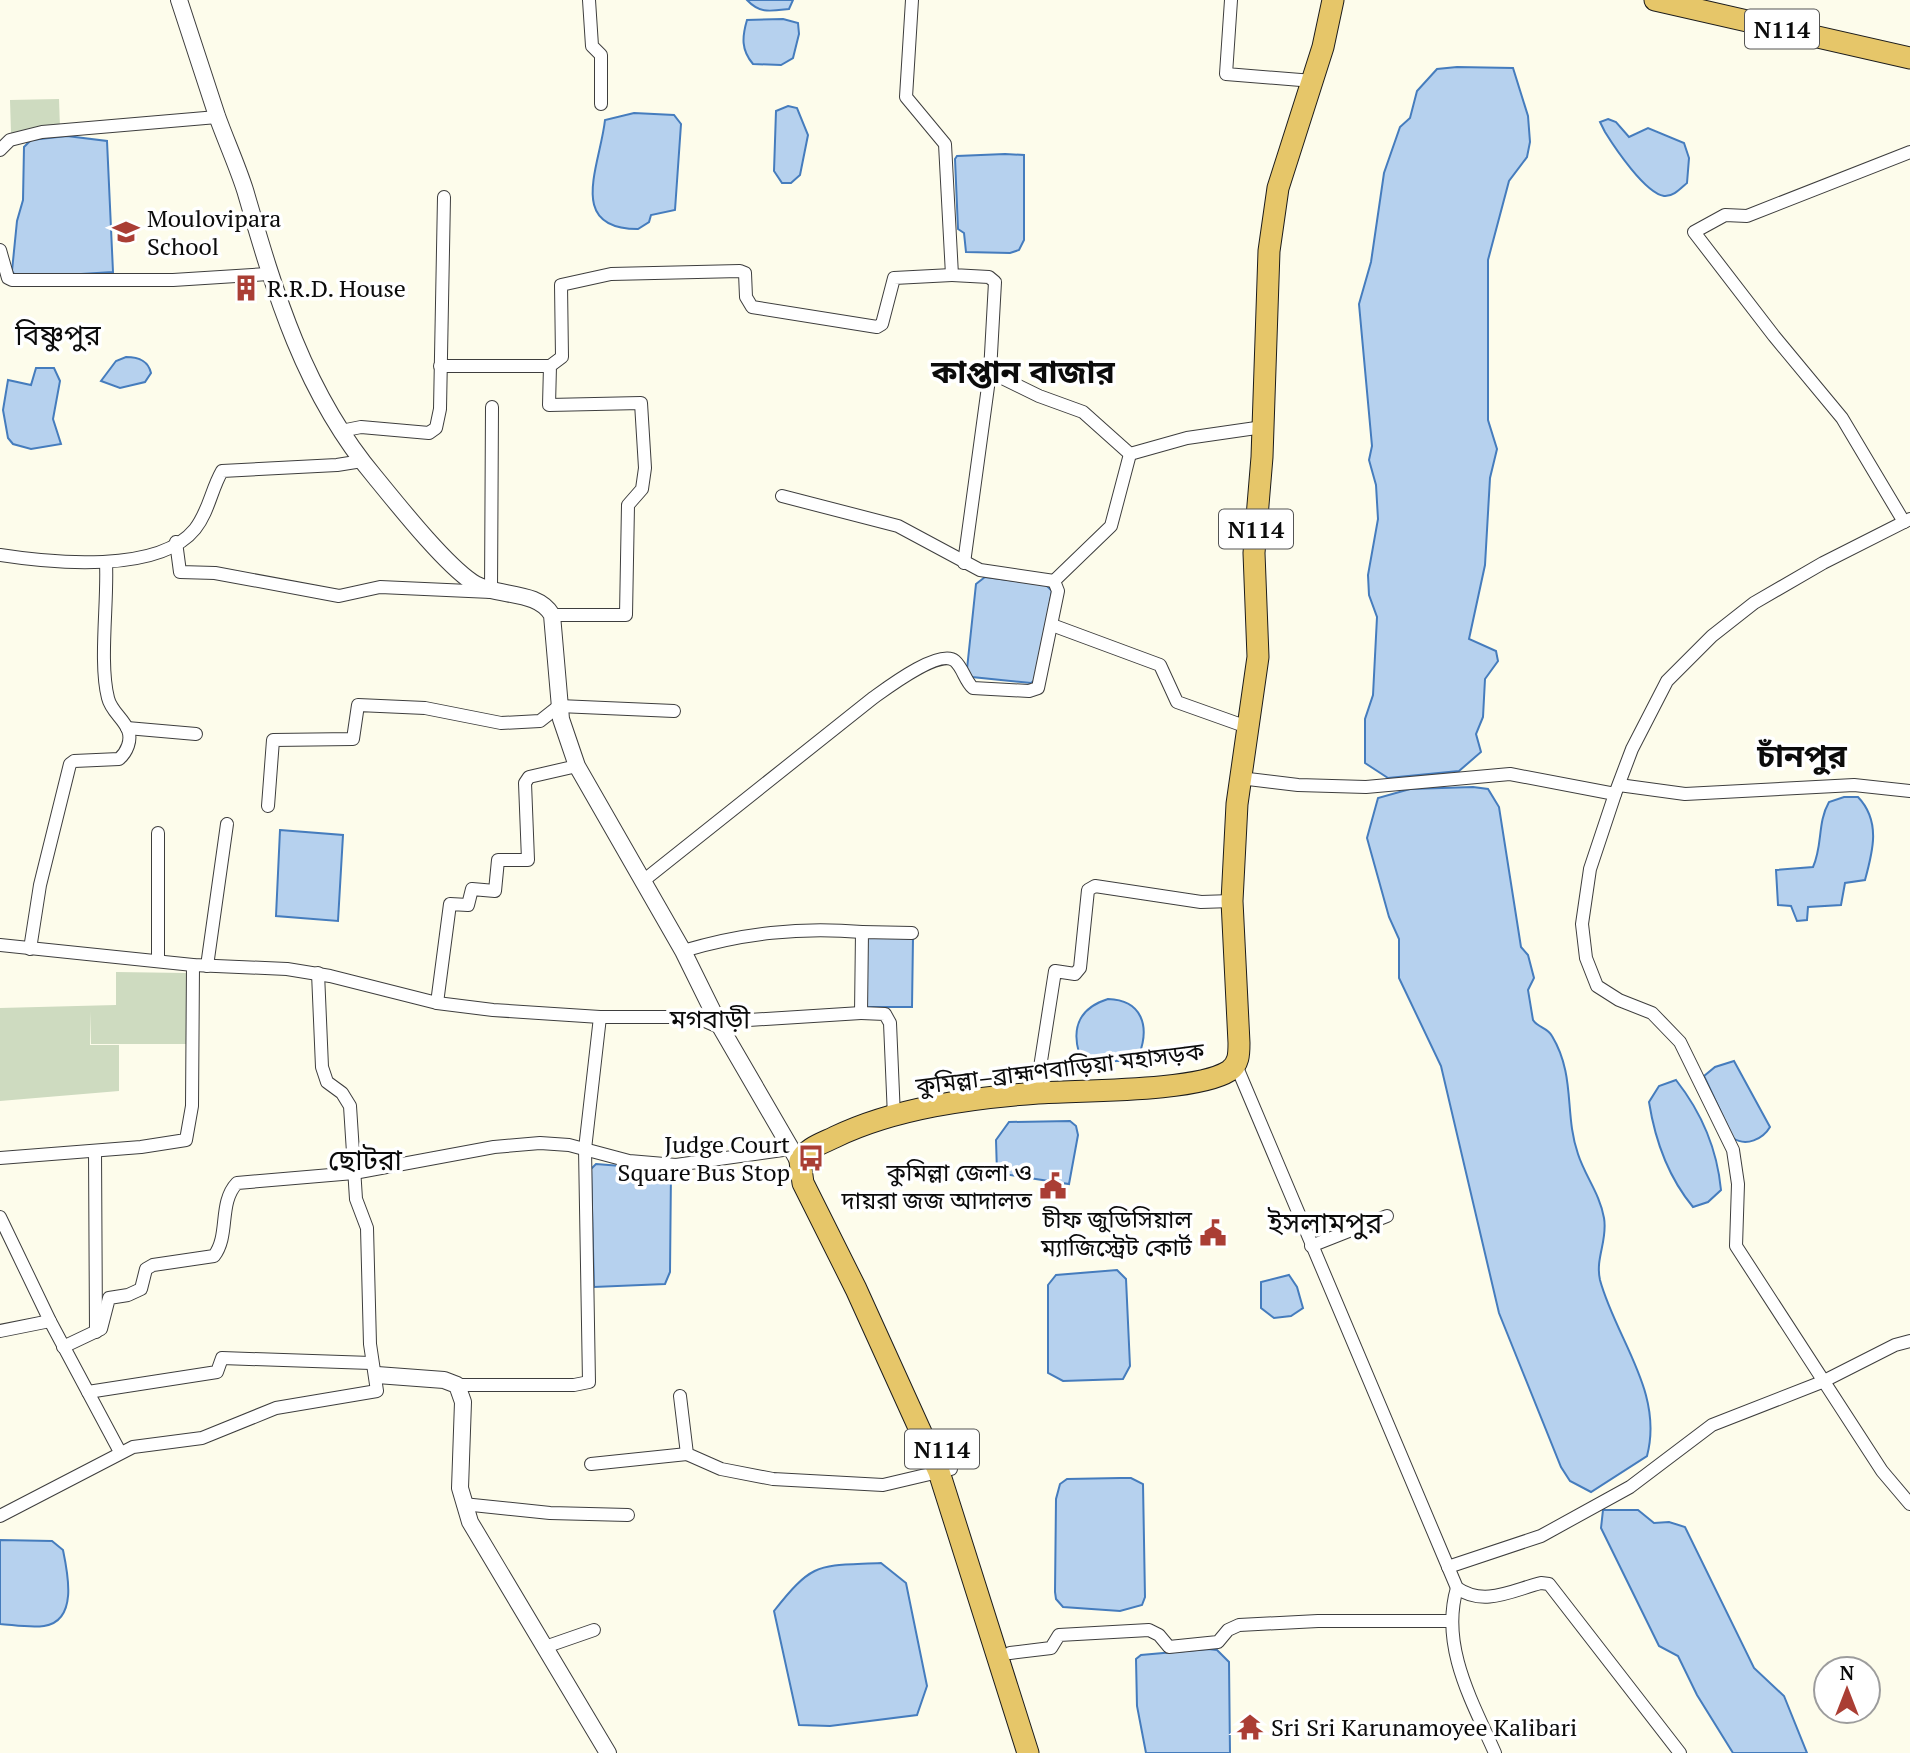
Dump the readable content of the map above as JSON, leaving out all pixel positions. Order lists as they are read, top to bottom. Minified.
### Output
{"streets":{"highway":["N114","কুমিল্লা–ব্রাহ্মণবাড়িয়া মহাসড়ক"]},"crossings":[["N114","কুমিল্লা–ব্রাহ্মণবাড়িয়া মহাসড়ক"]],"districts":["বিষ্ণুপুর","কাপ্তান বাজার","চাঁনপুর","মগবাড়ী","ছোটরা","ইসলামপুর"],"places":{"school or university":["Moulovipara School"],"building":["R.R.D. House"],"bus stop":["Judge Court Square Bus Stop"],"public building":["কুমিল্লা জেলা ও দায়রা জজ আদালত","চীফ জুডিসিয়াল ম্যাজিস্ট্রেট কোর্ট"],"temple":["Sri Sri Karunamoyee Kalibari"]},"north":"top"}
